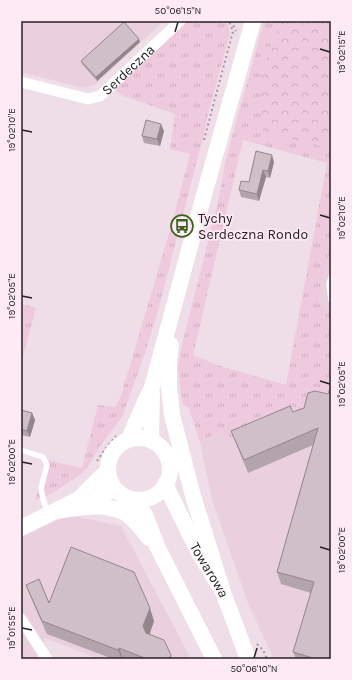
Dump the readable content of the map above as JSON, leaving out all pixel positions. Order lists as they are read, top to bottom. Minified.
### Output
{"streets":{"street":["Serdeczna","Towarowa"]},"places":{"bus stop":["Tychy Serdeczna Rondo"]},"coordinates":["50°06'15\"N","19°02'15\"E","19°02'10\"E","19°02'05\"E","19°02'00\"E","19°01'55\"E","50°06'10\"N"]}
